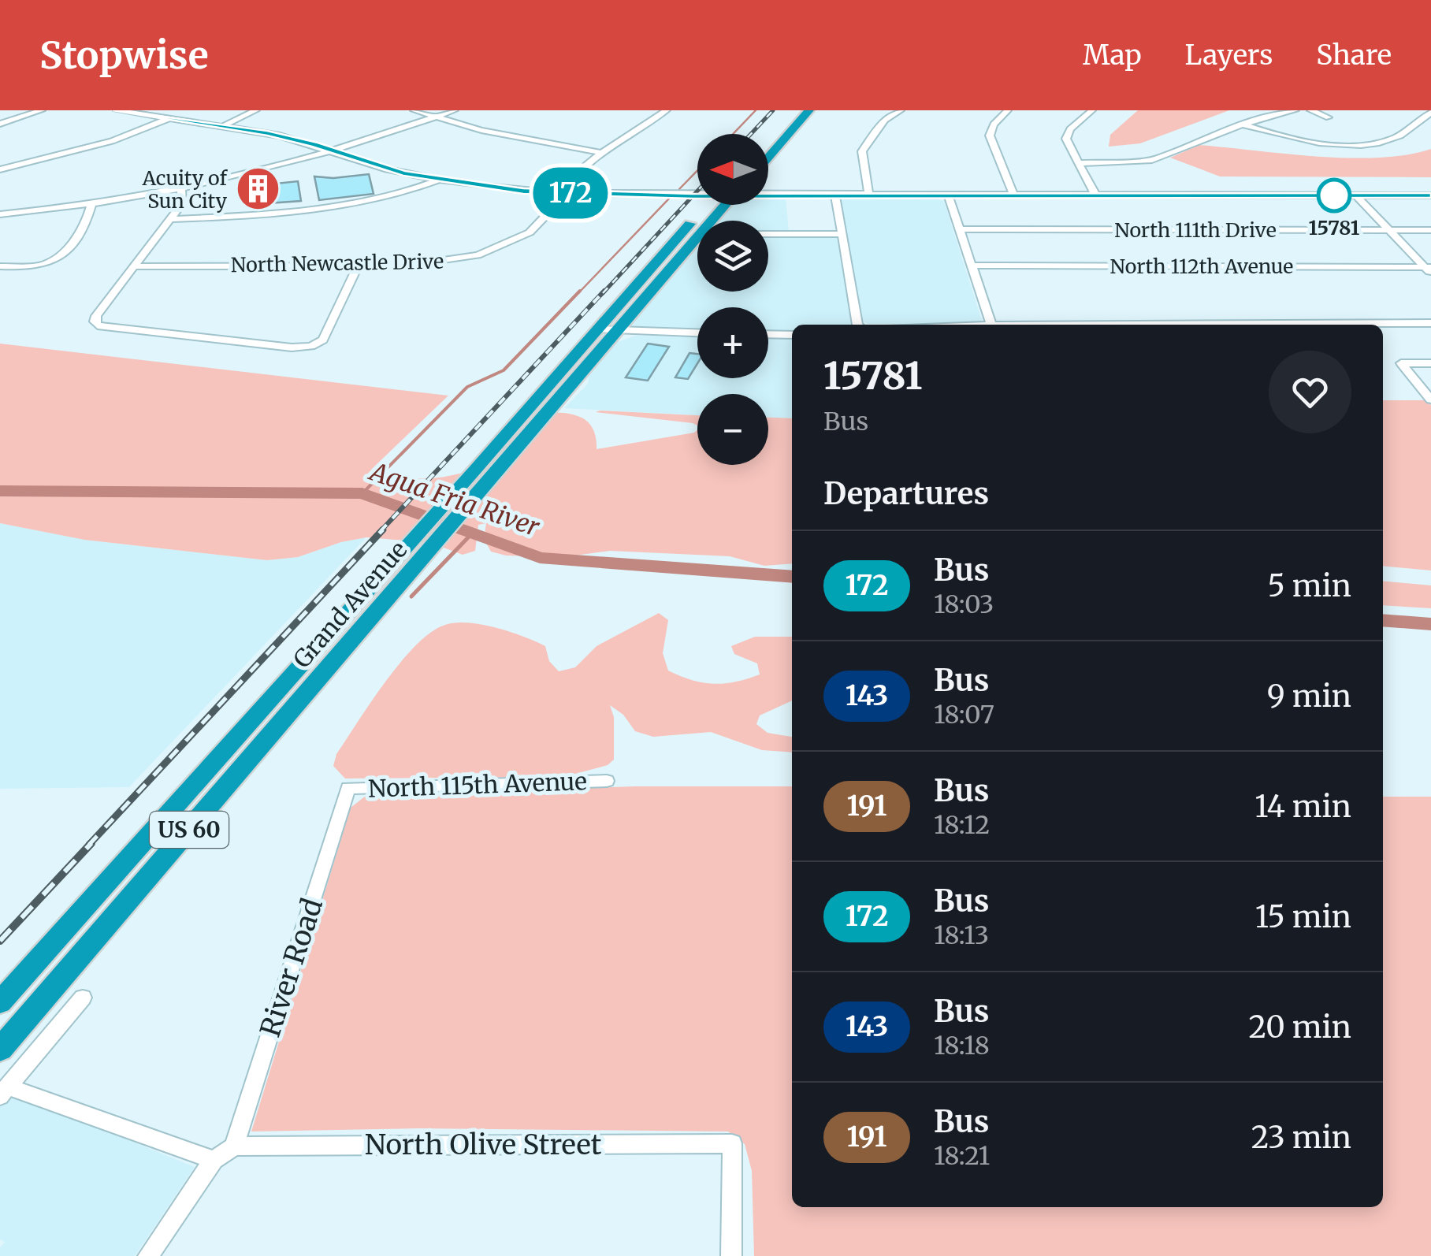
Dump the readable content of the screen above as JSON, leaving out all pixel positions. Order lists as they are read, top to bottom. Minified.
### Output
{"streets":{"highway":["Grand Avenue","US 60"],"street":["North 111th Drive","North Newcastle Drive","North 112th Avenue","North 115th Avenue","River Road","North Olive Street"]},"crossings":[["North 115th Avenue","River Road"],["River Road","North Olive Street"]],"water":["Agua Fria River"],"places":{"building":["Acuity of Sun City"],"other":["15781"]},"lines":["bus line 172"],"north":"left","page":{"header":"Stopwise","nav":["Map","Layers","Share"],"on_map":"172","map_buttons":["+","−"],"heading":[["15781","Bus"],"Departures"],"list":[{"mark":"172","name":"Bus","note":"18:03","value":"5 min"},{"mark":"143","name":"Bus","note":"18:07","value":"9 min"},{"mark":"191","name":"Bus","note":"18:12","value":"14 min"},{"mark":"172","name":"Bus","note":"18:13","value":"15 min"},{"mark":"143","name":"Bus","note":"18:18","value":"20 min"},{"mark":"191","name":"Bus","note":"18:21","value":"23 min"}]}}
